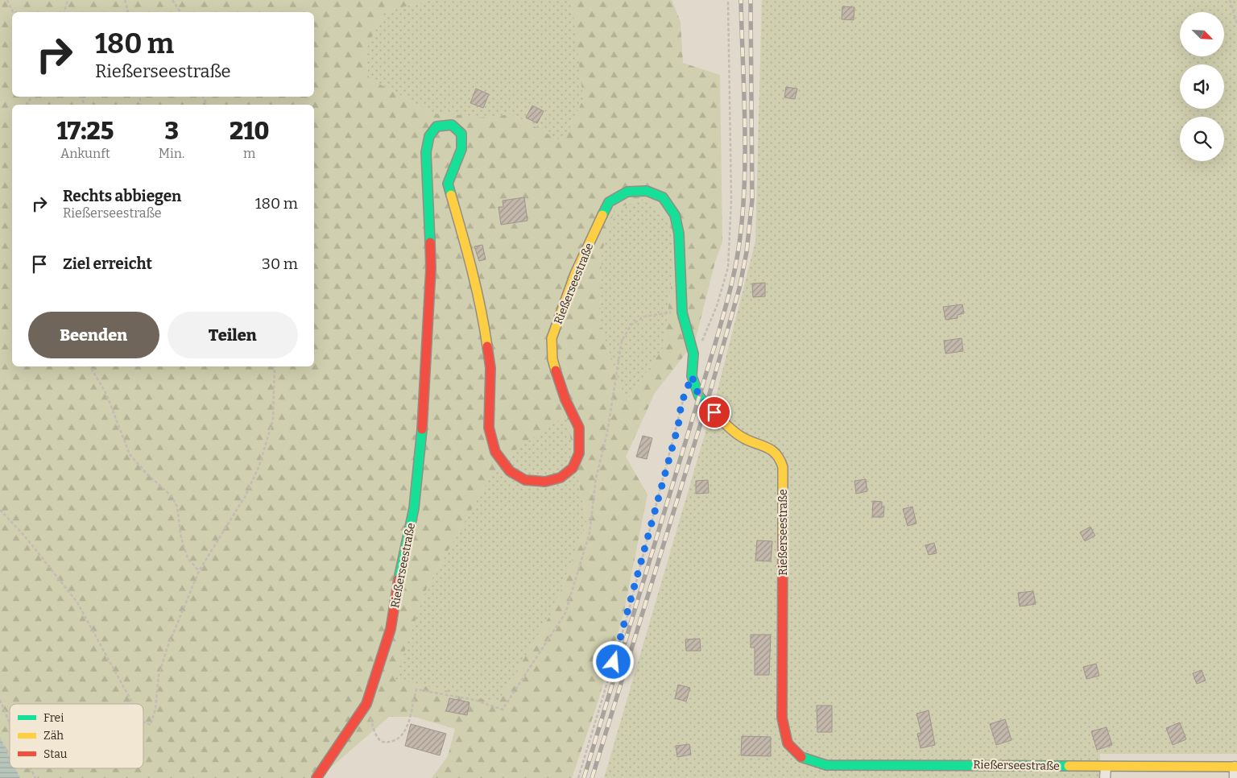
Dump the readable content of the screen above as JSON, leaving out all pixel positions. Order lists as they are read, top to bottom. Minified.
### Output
{"streets":{"street":["Rießerseestraße"]},"legend":["Frei","Zäh","Stau"],"north":"bottom right","page":{"turn":["180 m","Rießerseestraße"],"eta":["17:25","Ankunft","3","Min.","210","m"],"list":[{"name":"Rechts abbiegen","note":"Rießerseestraße","value":"180 m"},{"name":"Ziel erreicht","value":"30 m"}],"buttons":["Beenden","Teilen"]}}
